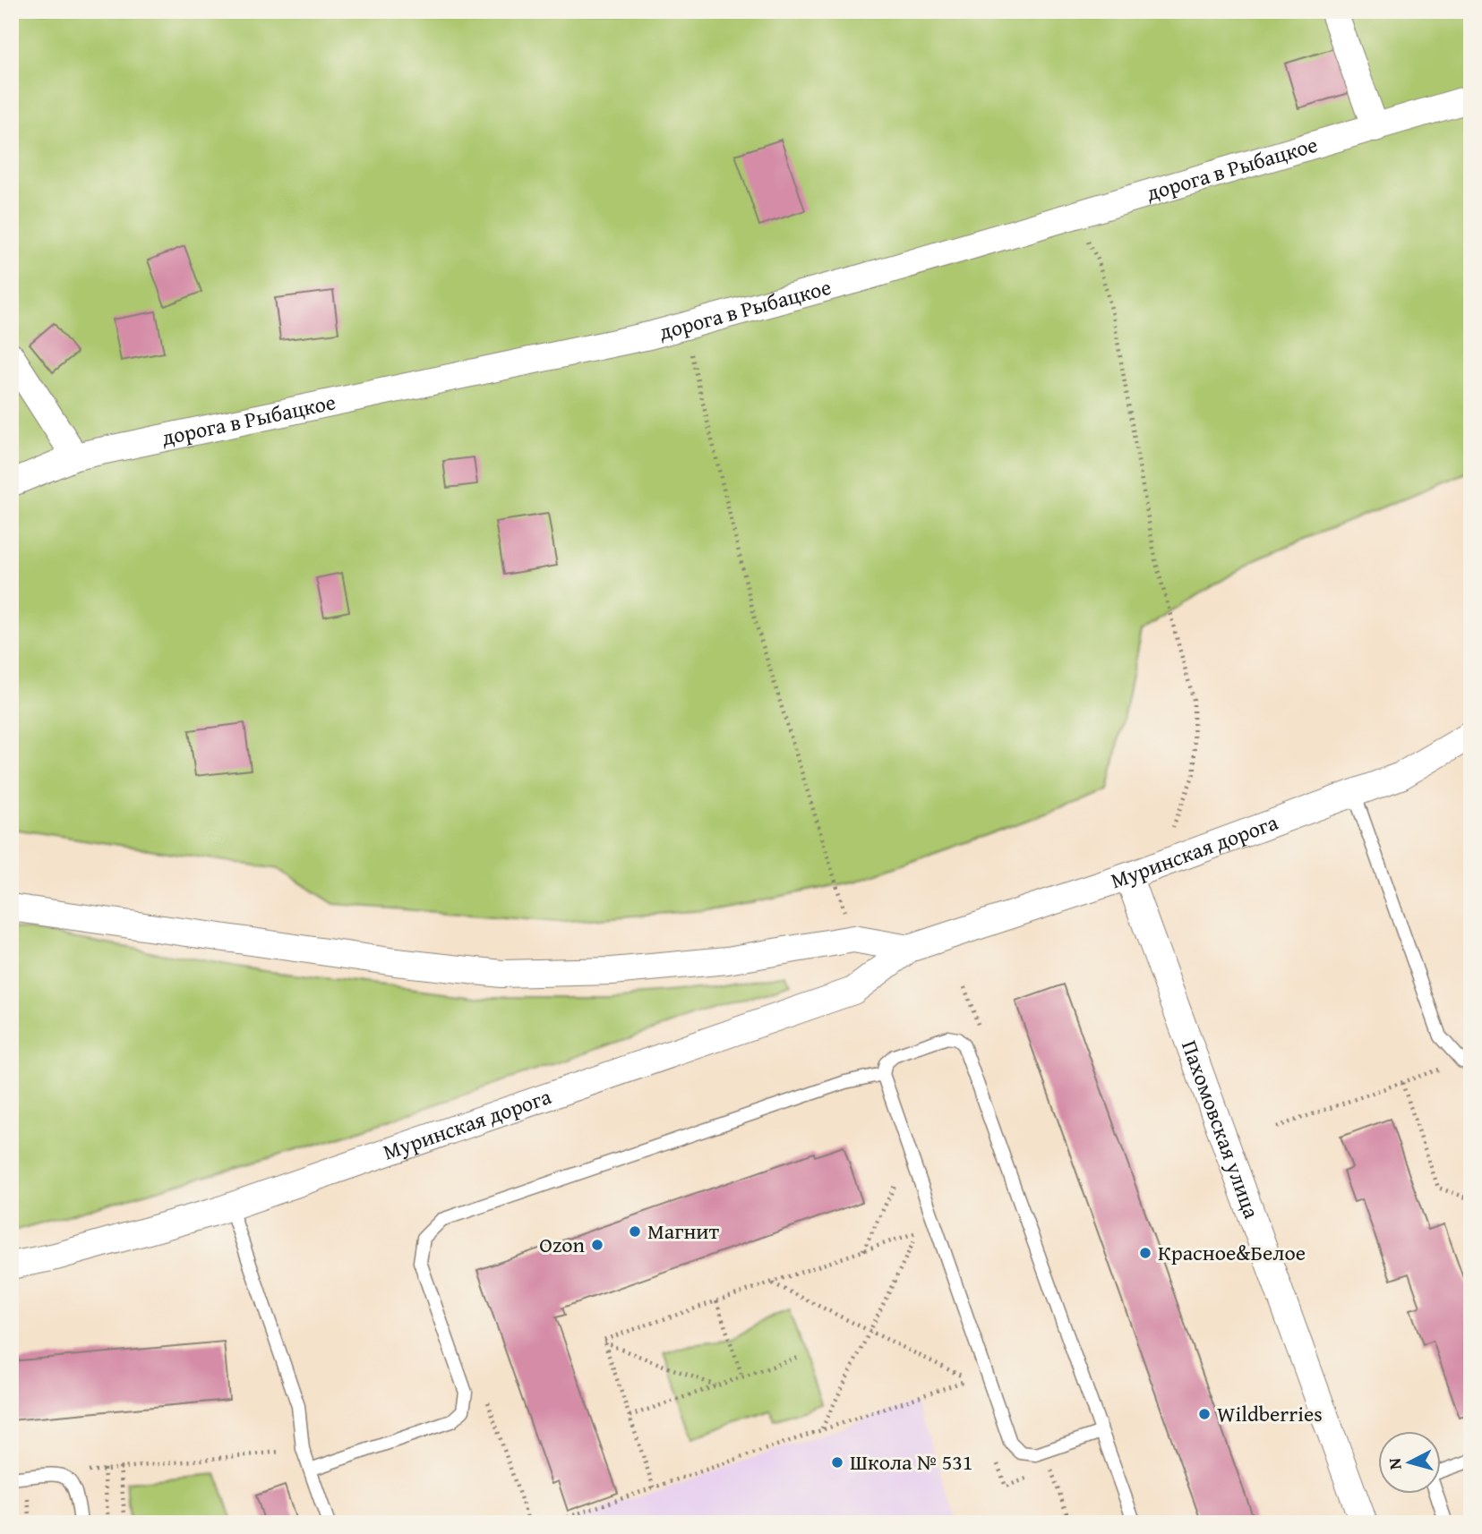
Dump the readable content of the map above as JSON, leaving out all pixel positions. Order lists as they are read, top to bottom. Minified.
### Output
{"streets":{"street":["дорога в Рыбацкое","Муринская дорога","Пахомовская улица"]},"crossings":[["Муринская дорога","Пахомовская улица"]],"places":["Магнит","Ozon","Красное&Белое","Wildberries","Школа № 531"],"north":"left"}
